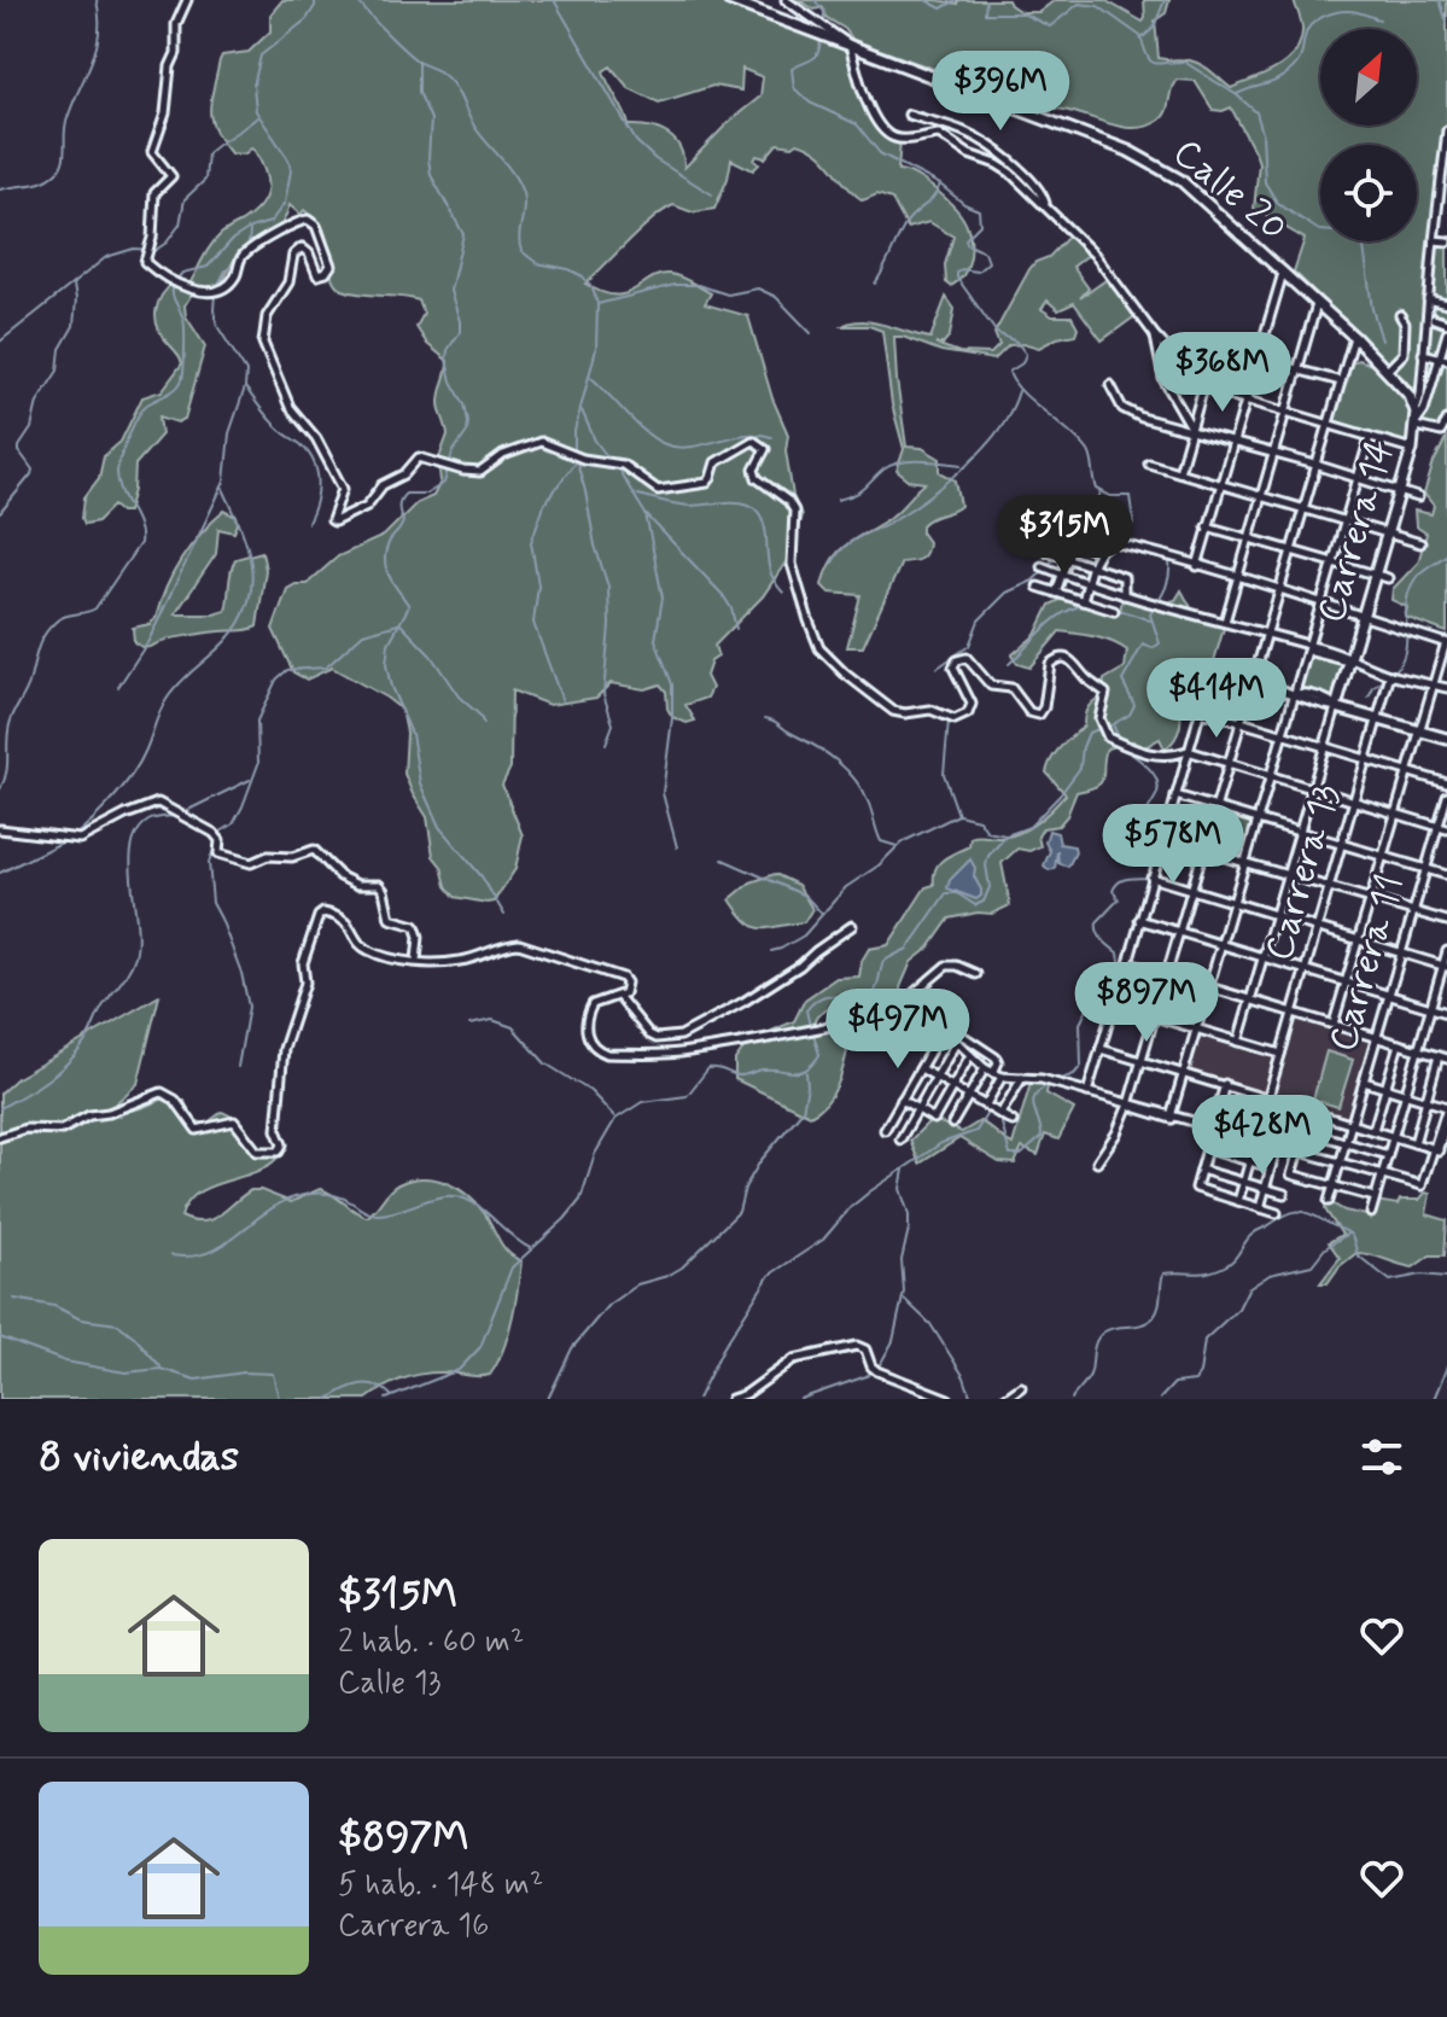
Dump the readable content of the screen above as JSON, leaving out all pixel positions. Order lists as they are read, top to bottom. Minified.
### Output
{"streets":{"main road":["Calle 20","Carrera 14"],"street":["Carrera 13","Carrera 11"]},"north":"top right","page":{"price":["$396M","$368M","$315M","$414M","$578M","$897M","$497M","$428M"],"heading":"8 viviendas","list":[{"name":"$315M","note":"2 hab. · 60 m² · Calle 13"},{"name":"$897M","note":"5 hab. · 148 m² · Carrera 16"}]}}
